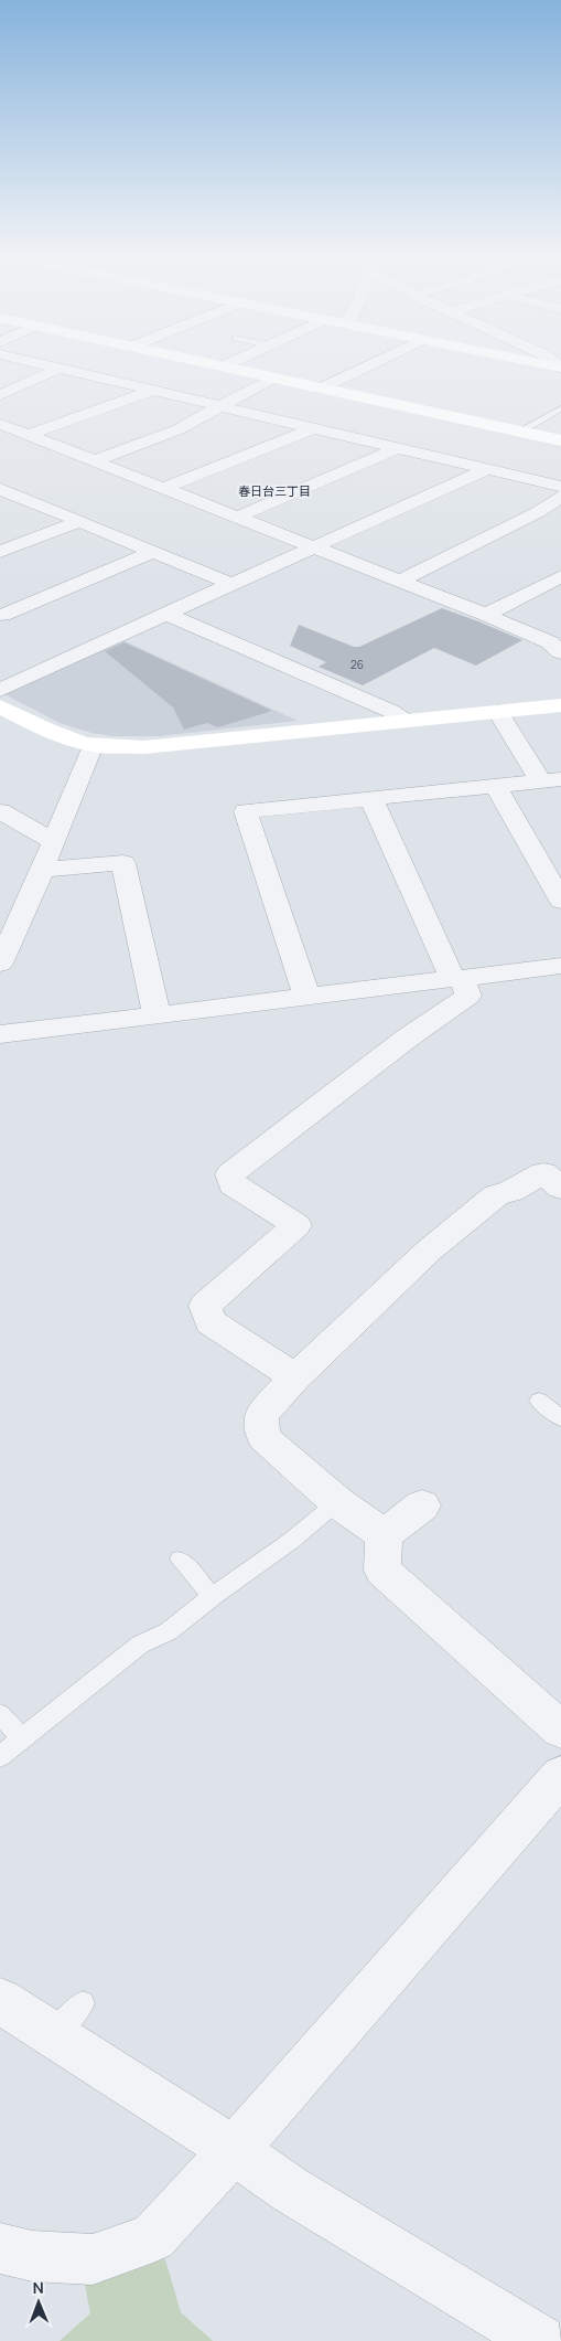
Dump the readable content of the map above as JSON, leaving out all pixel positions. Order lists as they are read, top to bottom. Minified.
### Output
{"districts":["春日台三丁目"],"house_numbers":["26"],"north":"top"}
